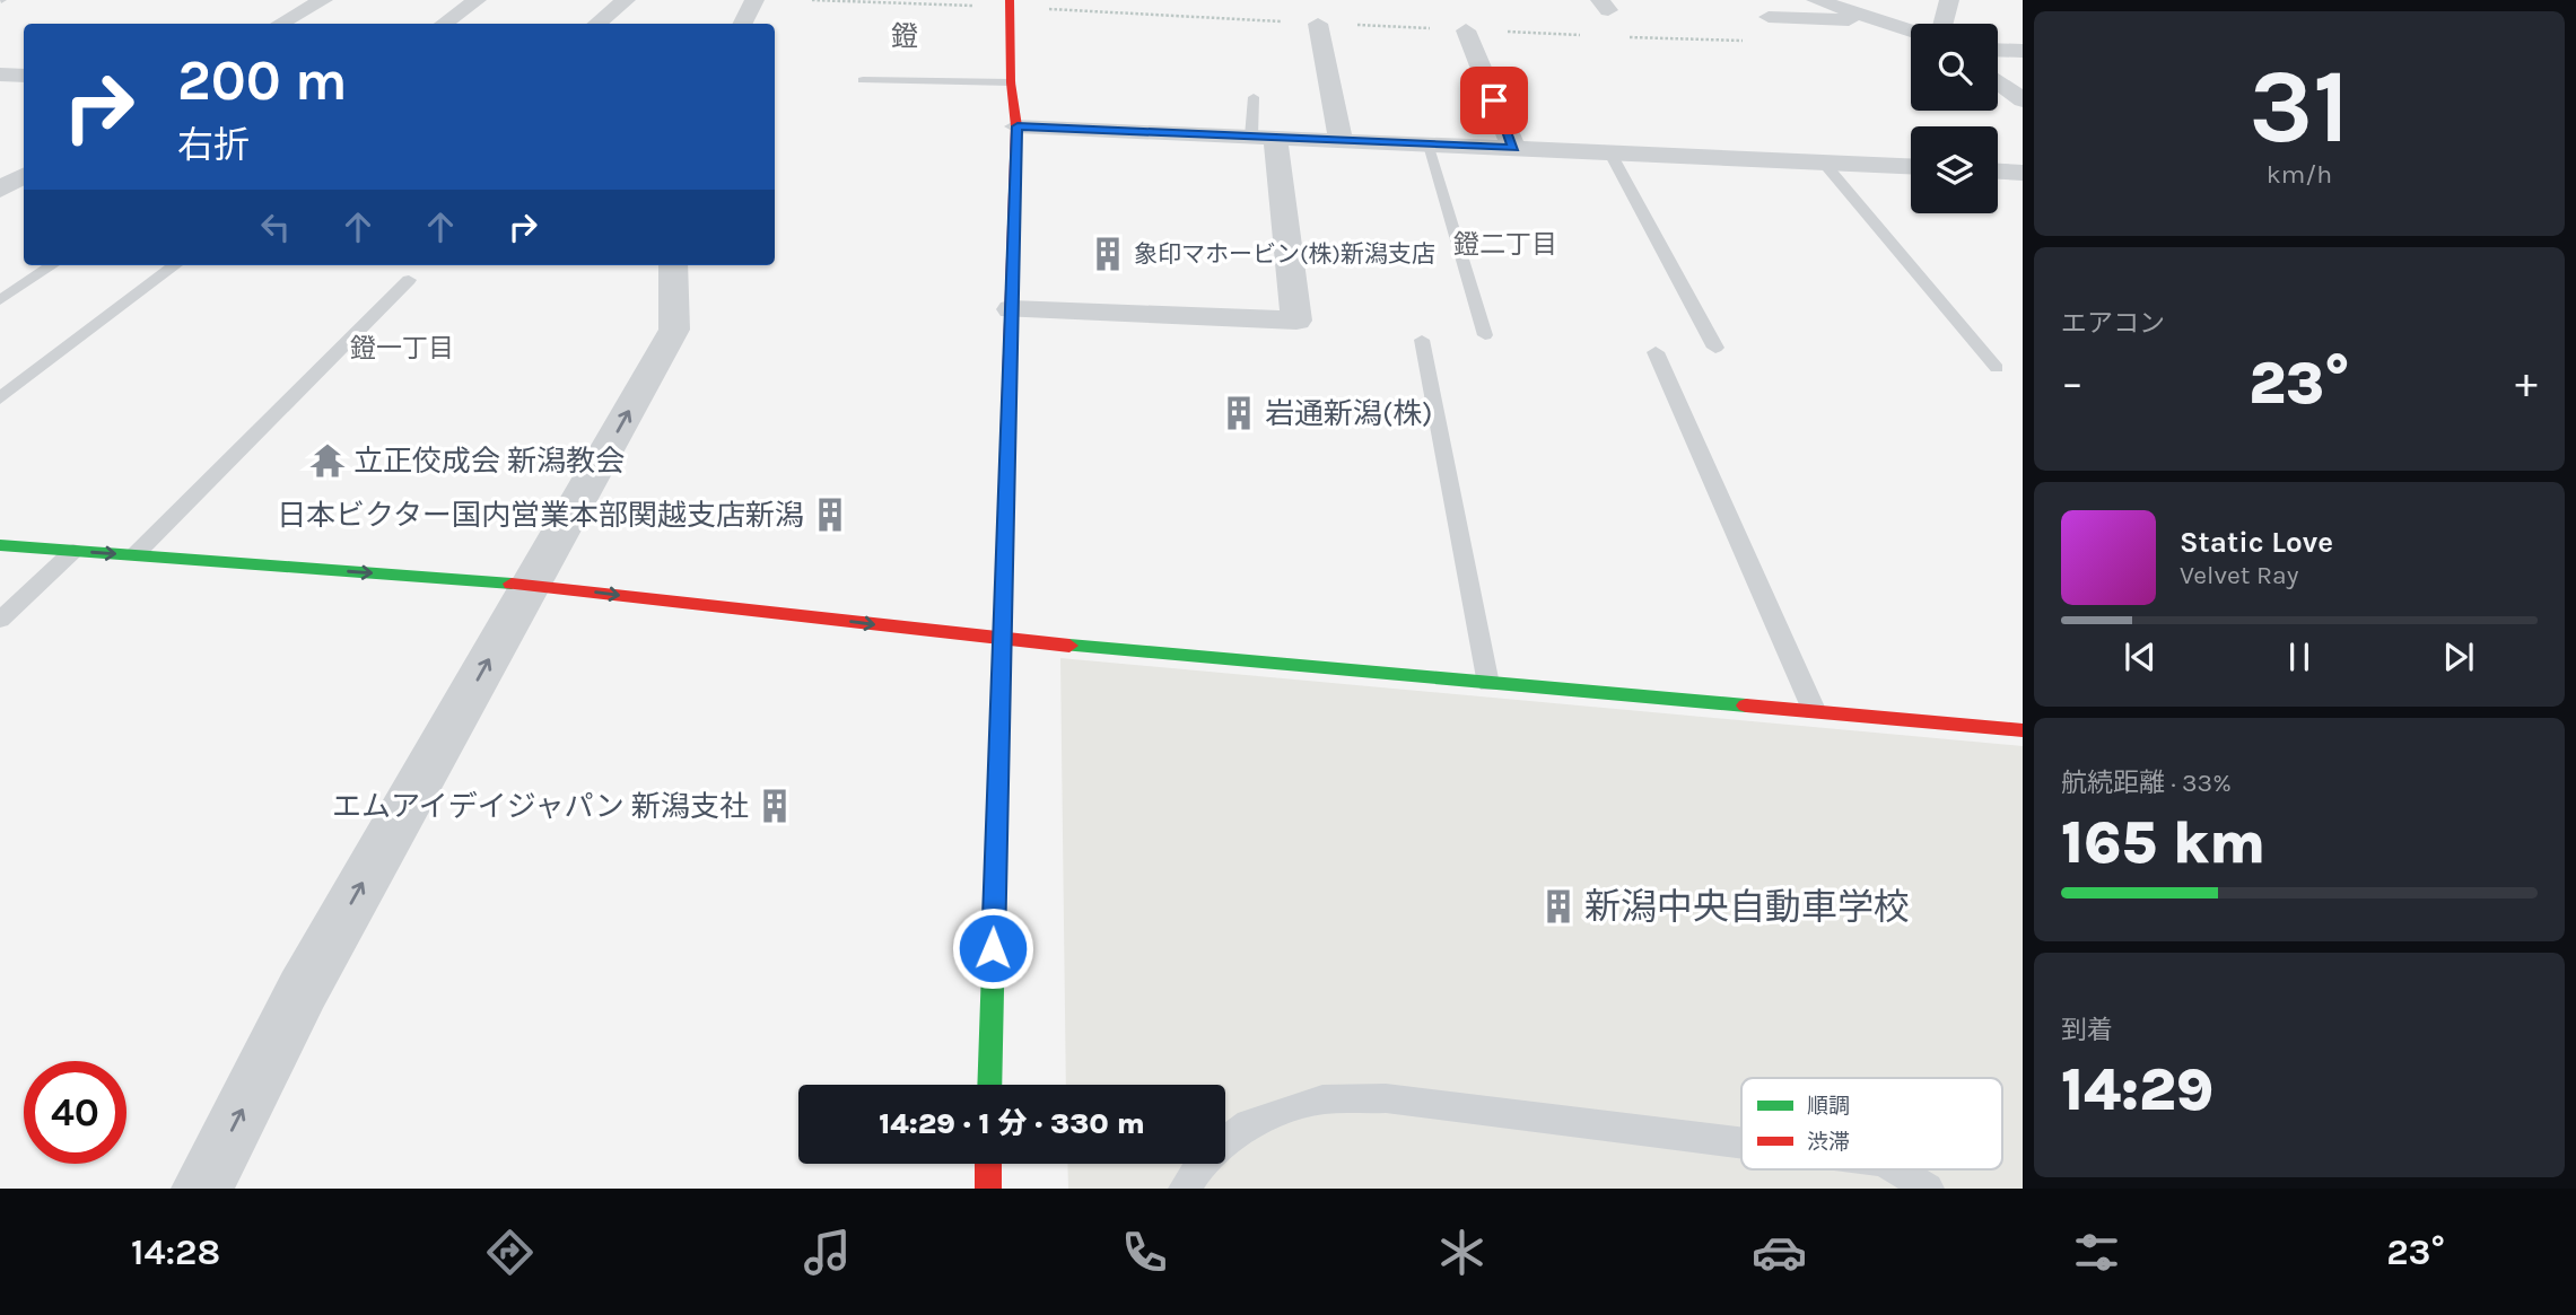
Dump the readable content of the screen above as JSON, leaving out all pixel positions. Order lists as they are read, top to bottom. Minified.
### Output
{"districts":["鐙","鐙二丁目","鐙一丁目"],"places":{"building":["象印マホービン(株)新潟支店","岩通新潟(株)","日本ビクター国内営業本部関越支店新潟","エムアイデイジャパン 新潟支社","新潟中央自動車学校"],"temple":["立正佼成会 新潟教会"]},"legend":["順調","渋滞"],"page":{"tile":[["31","km/h"],"エアコン",["航続距離 · 33%","165 km"],["到着","14:29"]],"turn":["200 m","右折"],"heat":["−","23°","+"],"song":["Static Love","Velvet Ray"],"limit":"40","trip":"14:29 · 1 分 · 330 m","tabs":["14:28","23°"]}}
